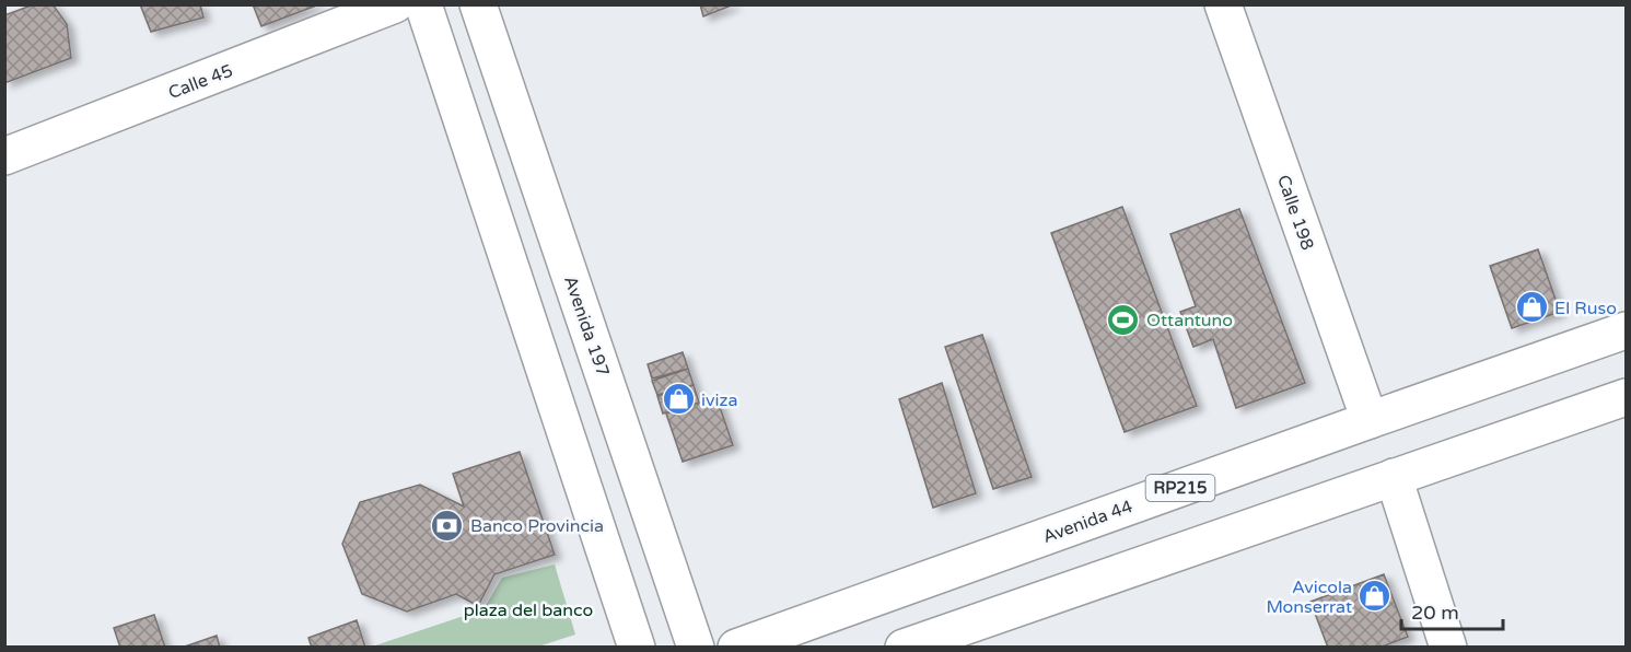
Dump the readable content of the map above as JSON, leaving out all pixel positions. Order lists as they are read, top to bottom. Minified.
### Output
{"streets":{"main road":["Calle 45","Calle 198","Avenida 197","RP215","Avenida 44"]},"crossings":[["Calle 198","Avenida 44"]],"parks":["plaza del banco"],"places":{"shop":["El Ruso","iviza","Avicola Monserrat"],"sports":["Ottantuno"],"bank":["Banco Provincia"]},"scale_bar":"20 m"}
